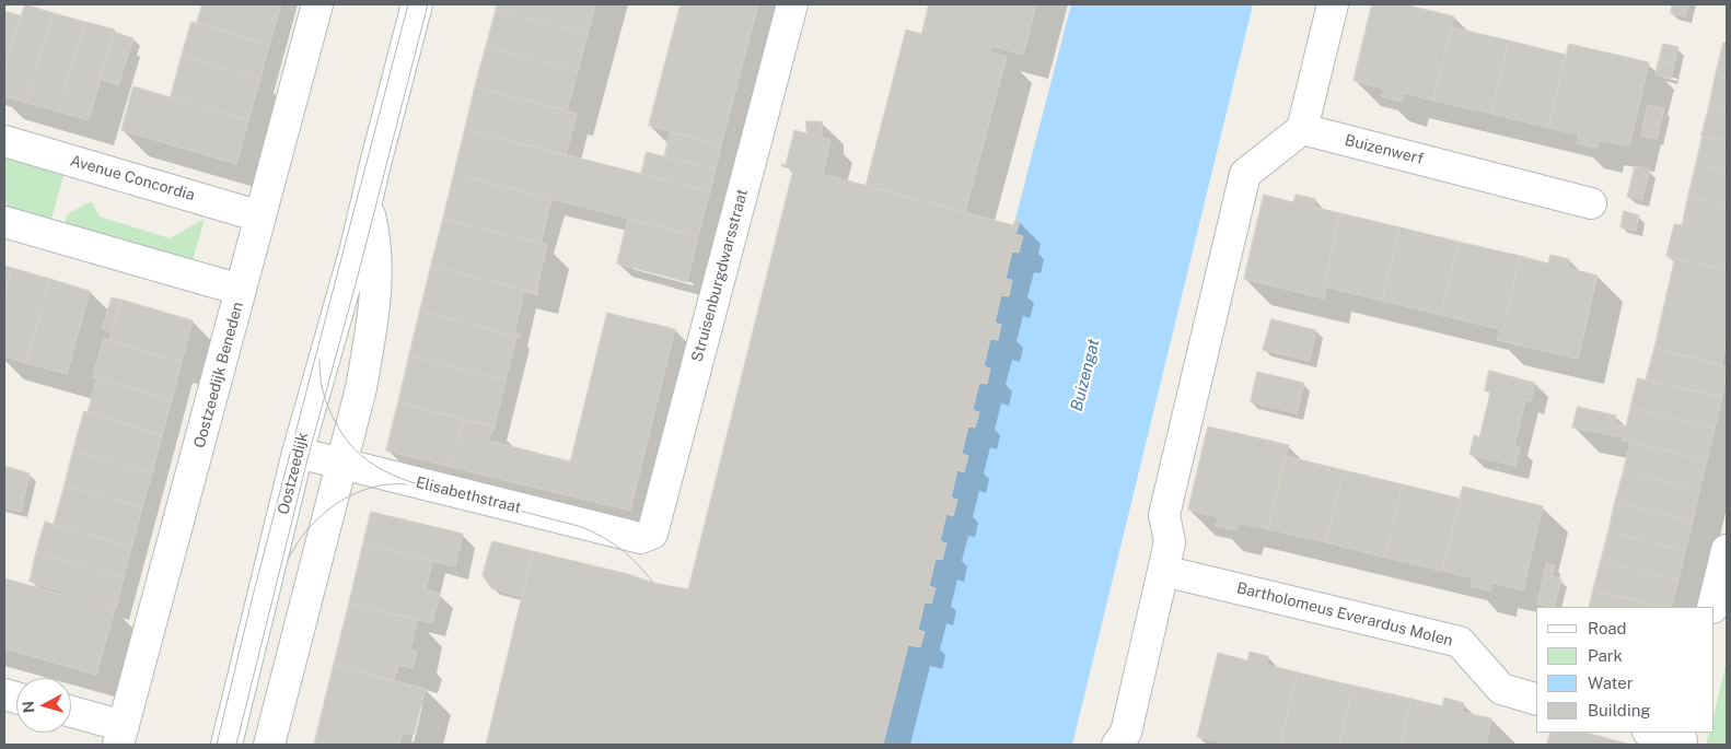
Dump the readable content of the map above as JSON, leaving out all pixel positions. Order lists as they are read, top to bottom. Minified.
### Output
{"streets":{"street":["Buizenwerf","Avenue Concordia","Struisenburgdwarsstraat","Oostzeedijk Beneden","Oostzeedijk","Elisabethstraat","Bartholomeus Everardus Molen"]},"crossings":[["Avenue Concordia","Oostzeedijk Beneden"],["Struisenburgdwarsstraat","Elisabethstraat"],["Oostzeedijk","Elisabethstraat"]],"water":["Buizengat"],"legend":["Road","Park","Water","Building"],"north":"left"}
